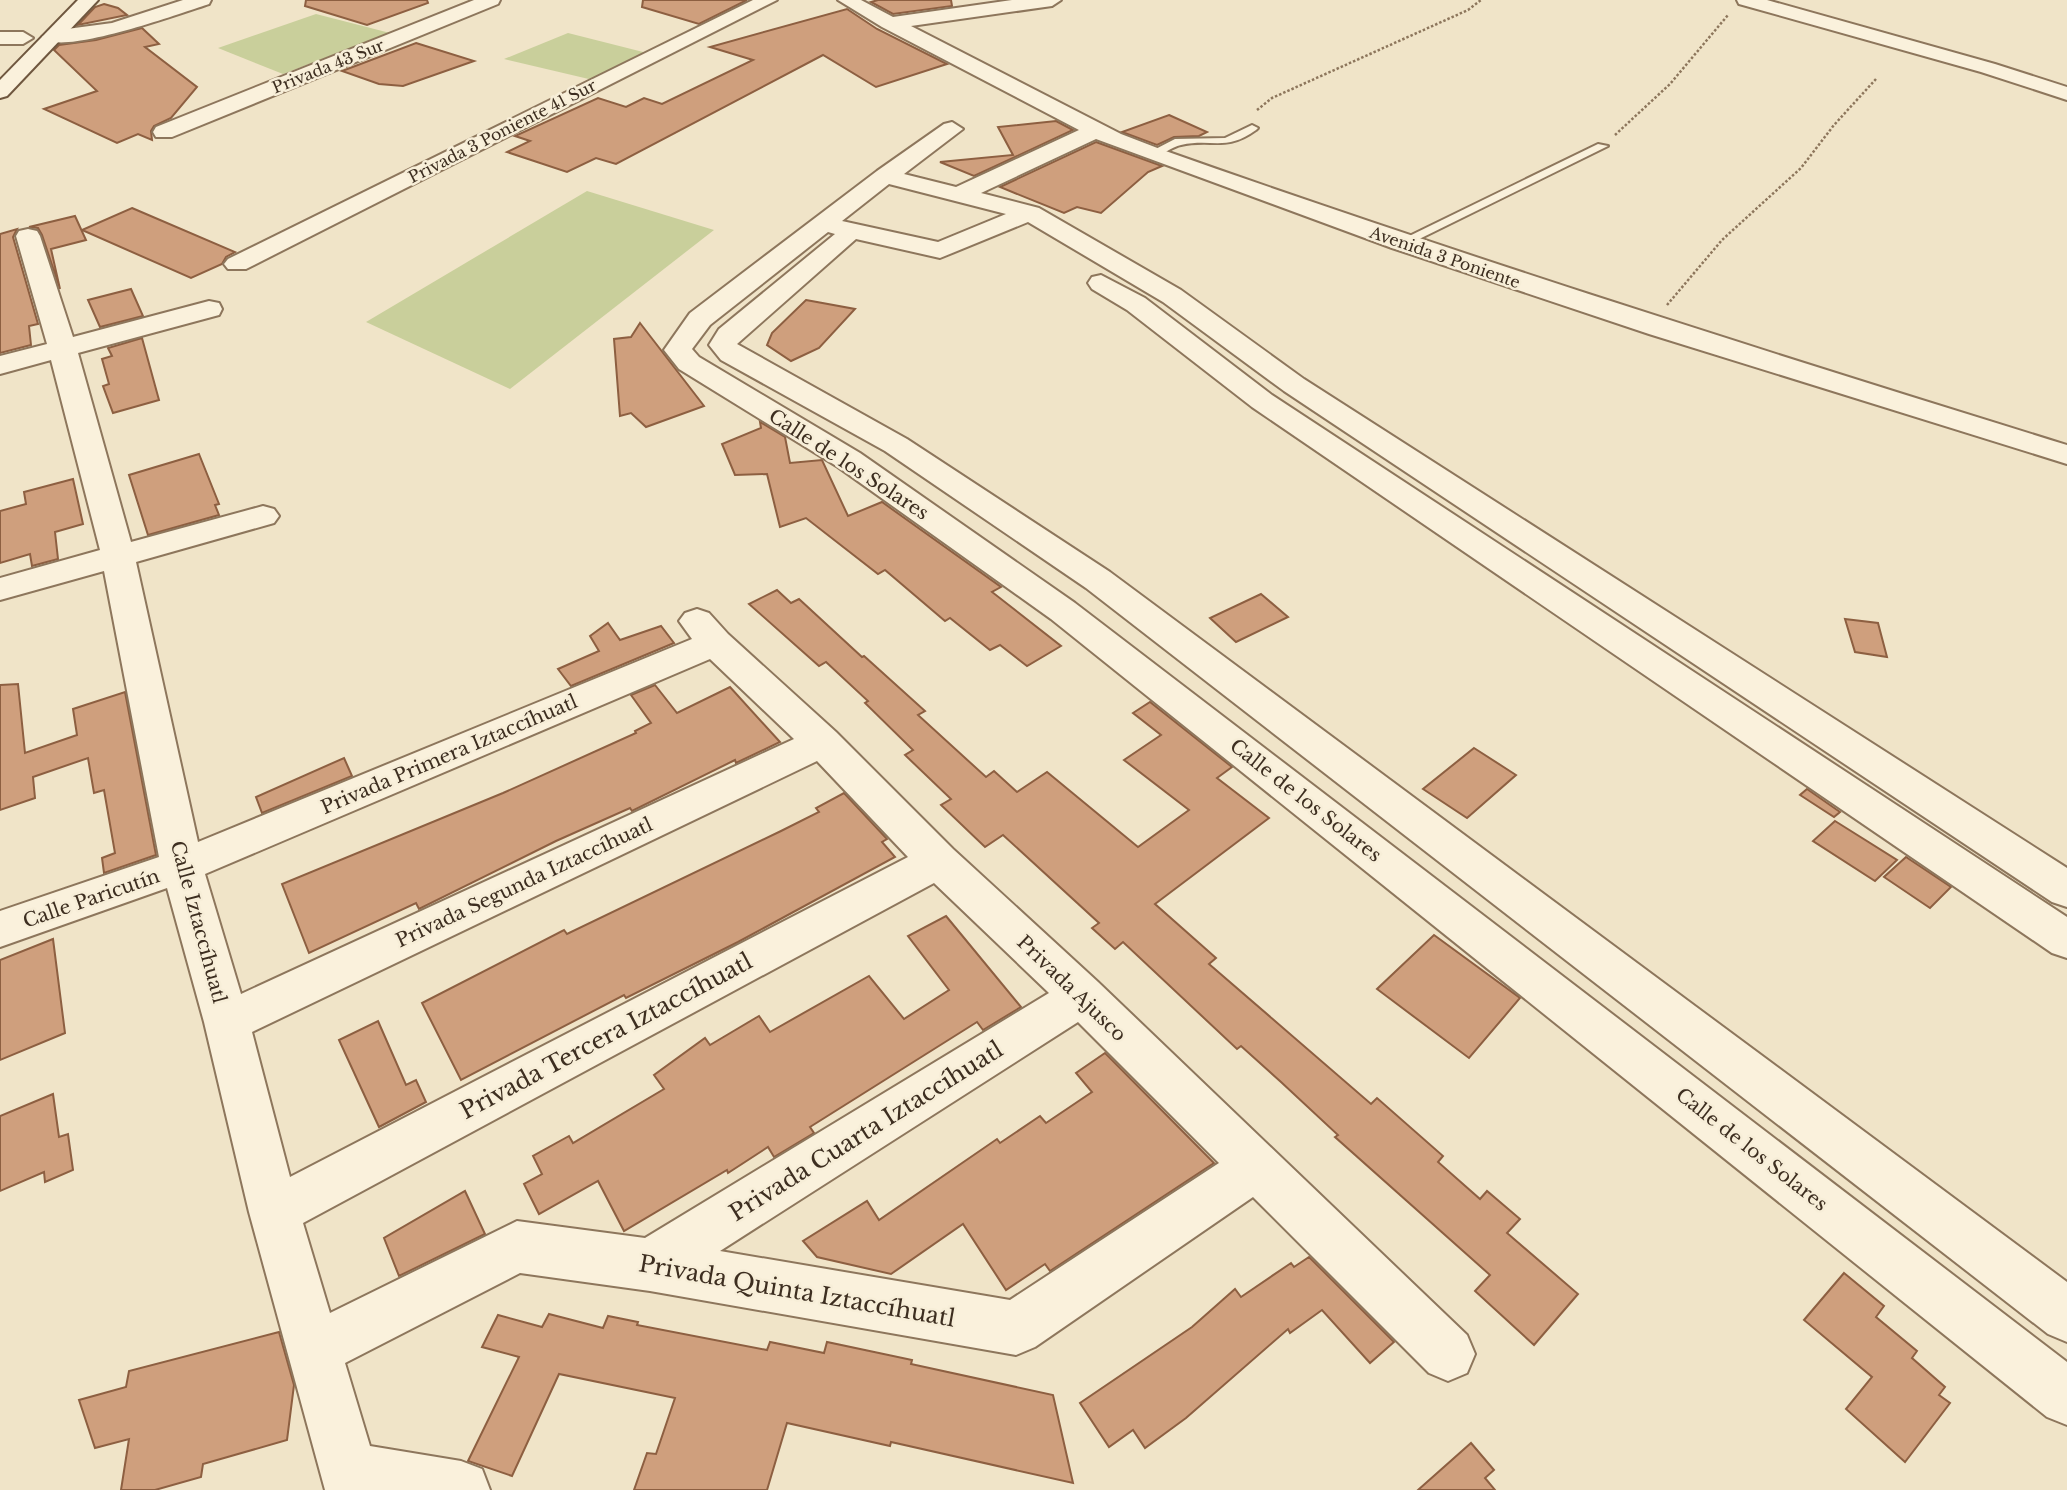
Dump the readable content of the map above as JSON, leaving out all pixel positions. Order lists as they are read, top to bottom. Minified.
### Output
{"streets":{"street":["Privada 43 Sur","Privada 3 Poniente 41 Sur","Avenida 3 Poniente","Calle de los Solares","Privada Primera Iztaccíhuatl","Privada Segunda Iztaccíhuatl","Calle Paricutín","Calle Iztaccíhuatl","Privada Ajusco","Privada Tercera Iztaccíhuatl","Privada Cuarta Iztaccíhuatl","Privada Quinta Iztaccíhuatl"]},"crossings":[["Privada Primera Iztaccíhuatl","Calle Paricutín"],["Privada Primera Iztaccíhuatl","Calle Iztaccíhuatl"],["Privada Primera Iztaccíhuatl","Privada Ajusco"],["Privada Segunda Iztaccíhuatl","Calle Iztaccíhuatl"],["Privada Segunda Iztaccíhuatl","Privada Ajusco"],["Calle Paricutín","Calle Iztaccíhuatl"],["Calle Iztaccíhuatl","Privada Tercera Iztaccíhuatl"],["Calle Iztaccíhuatl","Privada Quinta Iztaccíhuatl"],["Privada Ajusco","Privada Tercera Iztaccíhuatl"],["Privada Ajusco","Privada Cuarta Iztaccíhuatl"],["Privada Ajusco","Privada Quinta Iztaccíhuatl"],["Privada Cuarta Iztaccíhuatl","Privada Quinta Iztaccíhuatl"]]}
